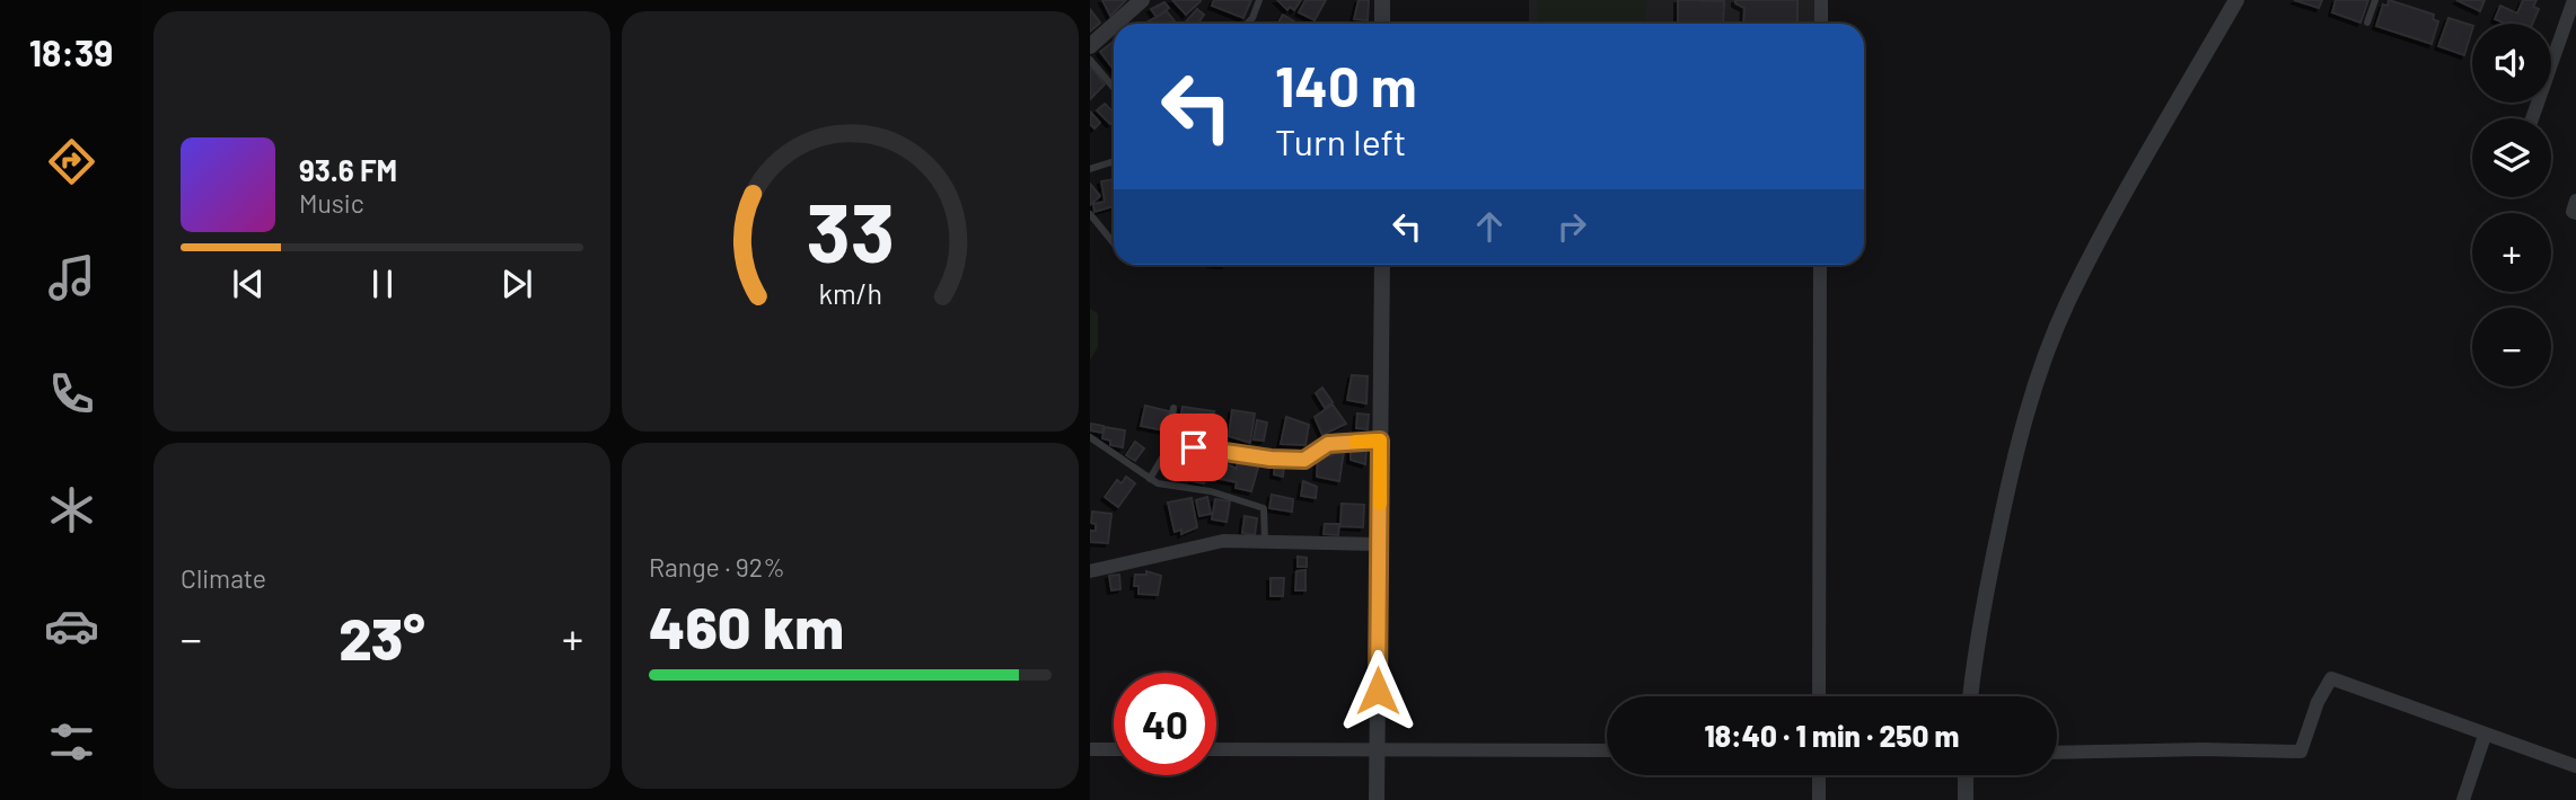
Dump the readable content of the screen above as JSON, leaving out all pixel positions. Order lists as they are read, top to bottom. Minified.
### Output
{"page":{"tabs":"18:39","map_buttons":["+","−"],"turn":["140 m","Turn left"],"song":["93.6 FM","Music"],"tile":["Climate",["Range · 92%","460 km"]],"heat":["−","23°","+"],"limit":"40","trip":"18:40 · 1 min · 250 m","gauge":["33","km/h"]}}
